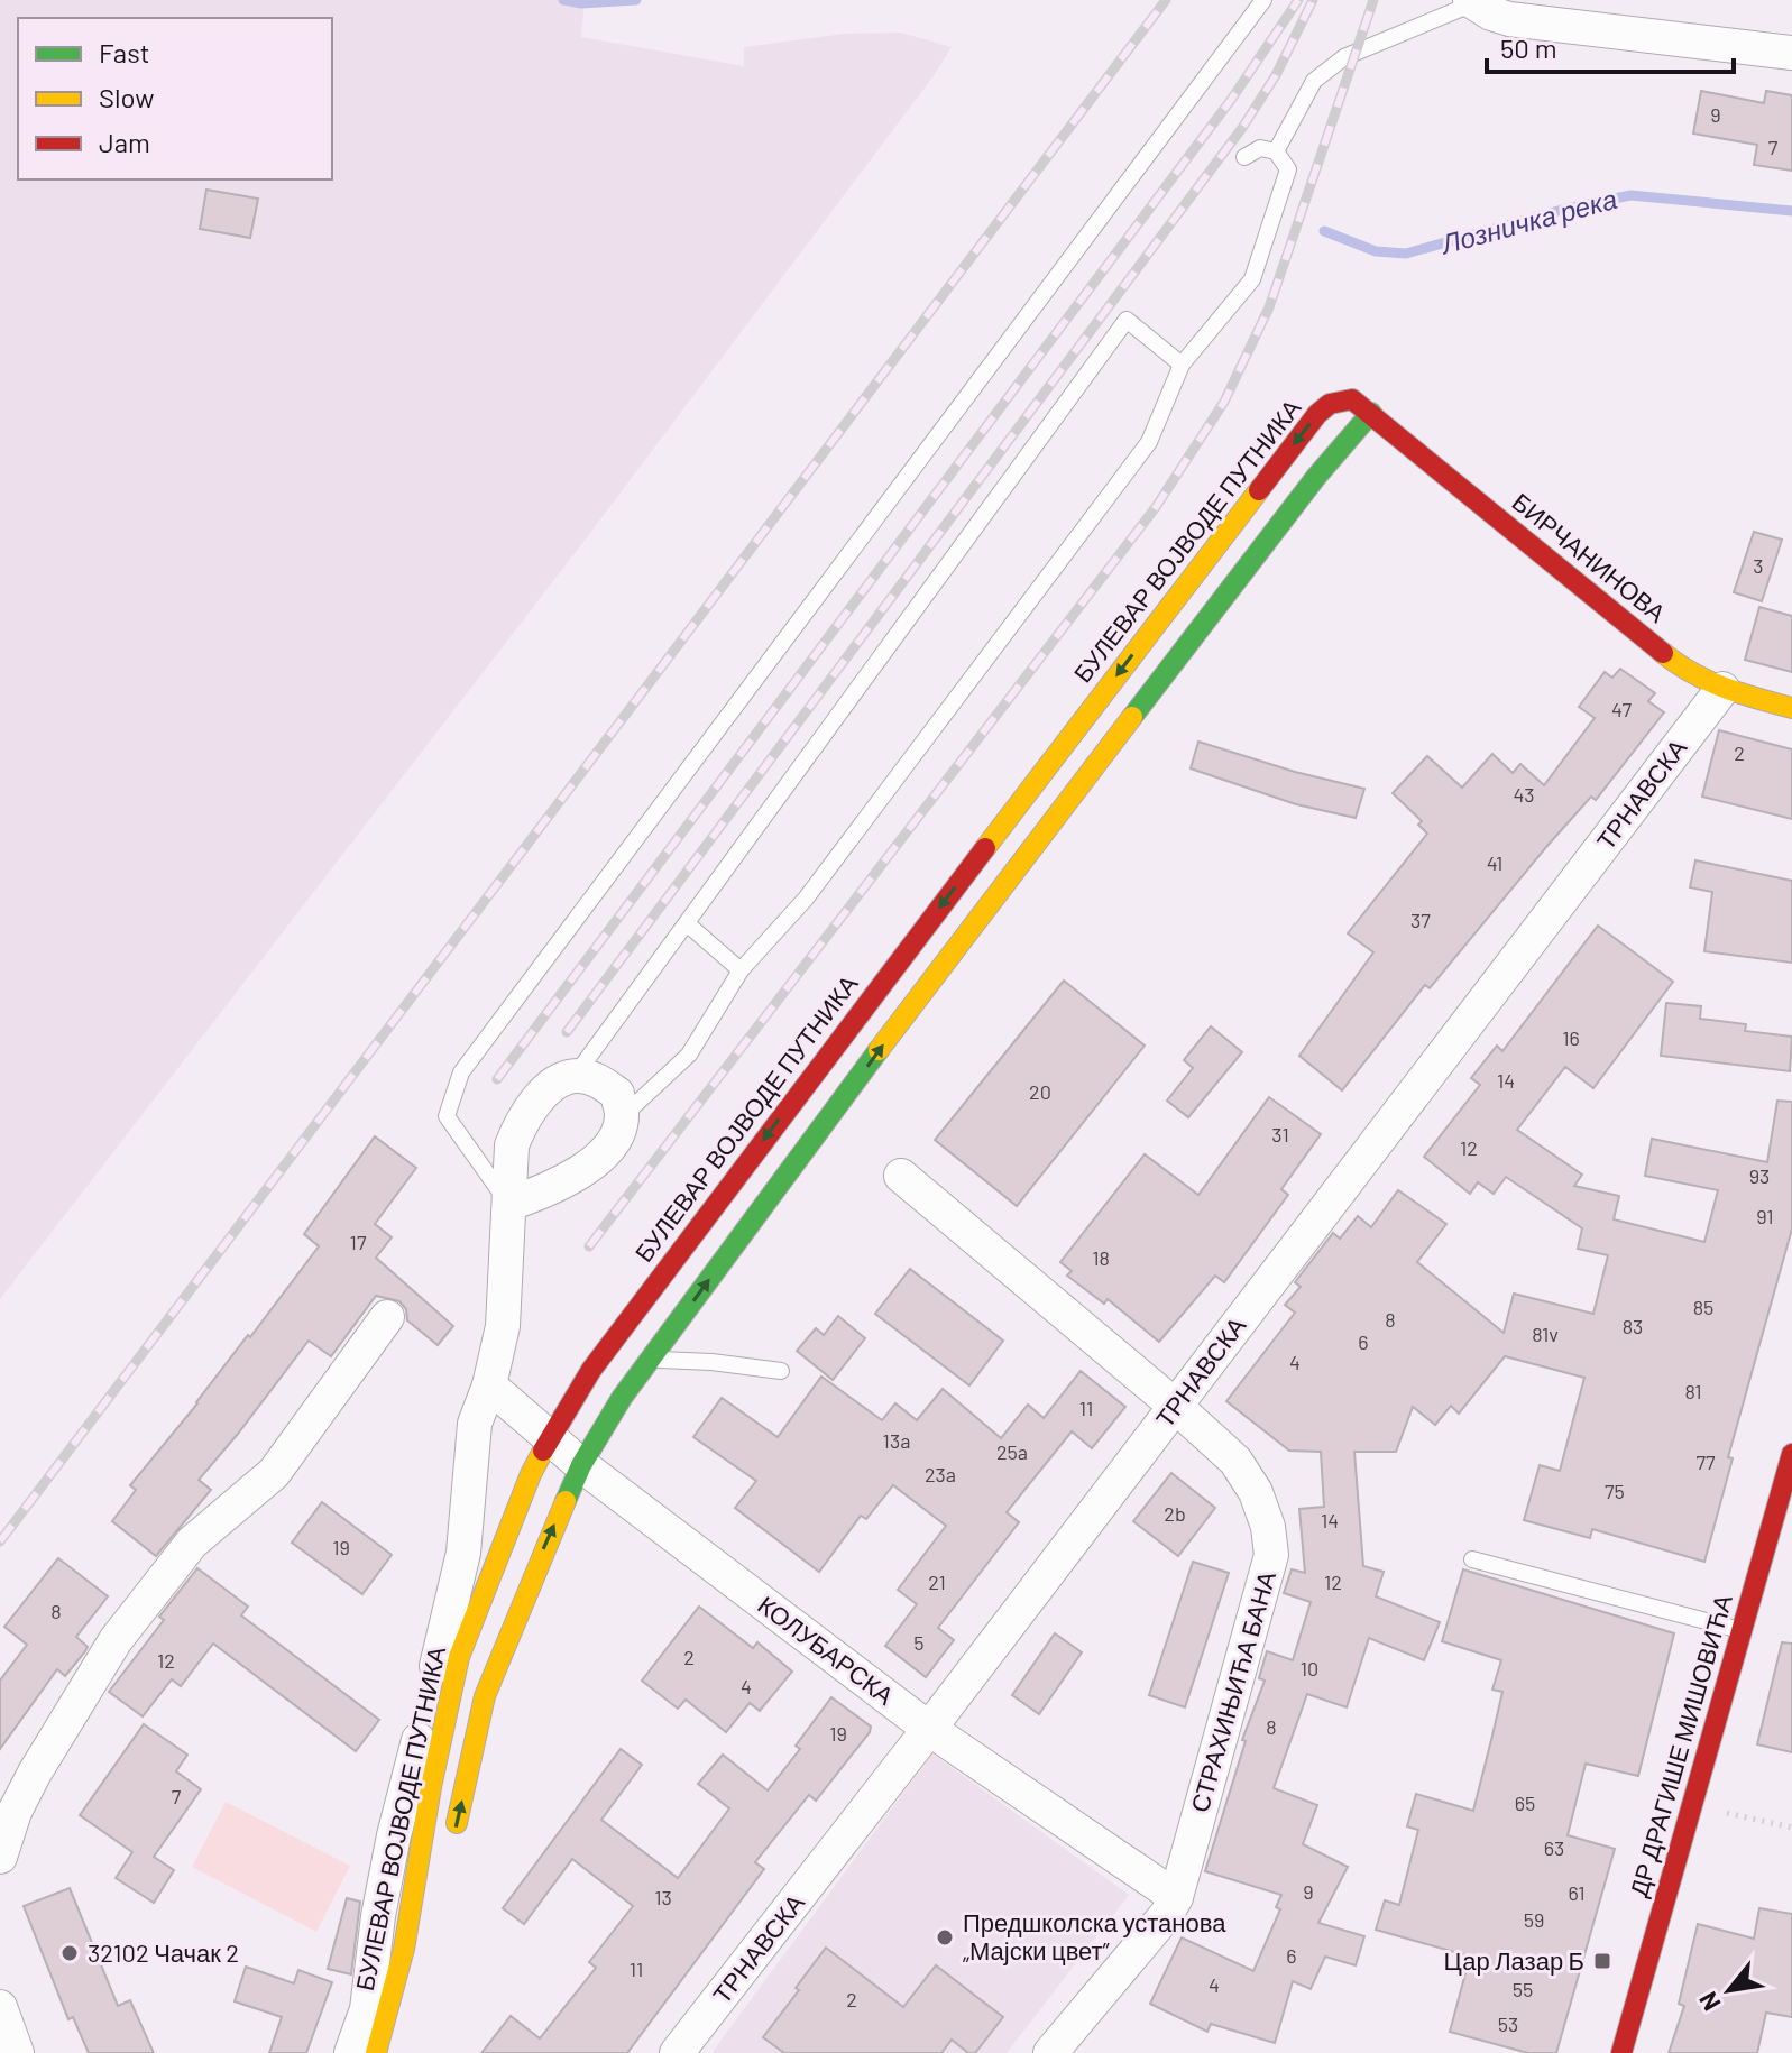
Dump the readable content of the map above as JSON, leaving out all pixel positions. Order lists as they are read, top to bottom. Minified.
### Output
{"streets":{"main road":["БУЛЕВАР ВОЈВОДЕ ПУТНИКА","БИРЧАНИНОВА","ДР ДРАГИШЕ МИШОВИЋА"],"street":["ТРНАВСКА","КОЛУБАРСКА","СТРАХИЊИЋА БАНА"]},"crossings":[["БУЛЕВАР ВОЈВОДЕ ПУТНИКА","БИРЧАНИНОВА"],["БУЛЕВАР ВОЈВОДЕ ПУТНИКА","КОЛУБАРСКА"],["БИРЧАНИНОВА","ТРНАВСКА"],["ТРНАВСКА","КОЛУБАРСКА"],["ТРНАВСКА","СТРАХИЊИЋА БАНА"],["КОЛУБАРСКА","СТРАХИЊИЋА БАНА"]],"water":["Лозничка река"],"places":{"other":["Предшколска установа „Мајски цвет”","32102 Чачак 2"],"transit":["Цар Лазар Б"]},"house_numbers":["9","7","3","47","2","43","41","37","16","14","20","31","12","93","91","17","18","85","8","83","81v","6","4","81","11","13a","25a","77","23a","75","2b","14","19","21","12","8","5","2","12","10","4","8","19","7","65","63","9","61","13","59","6","11","4","55","2","53"],"legend":["Fast","Slow","Jam"],"scale_bar":"50 m","north":"bottom left"}
